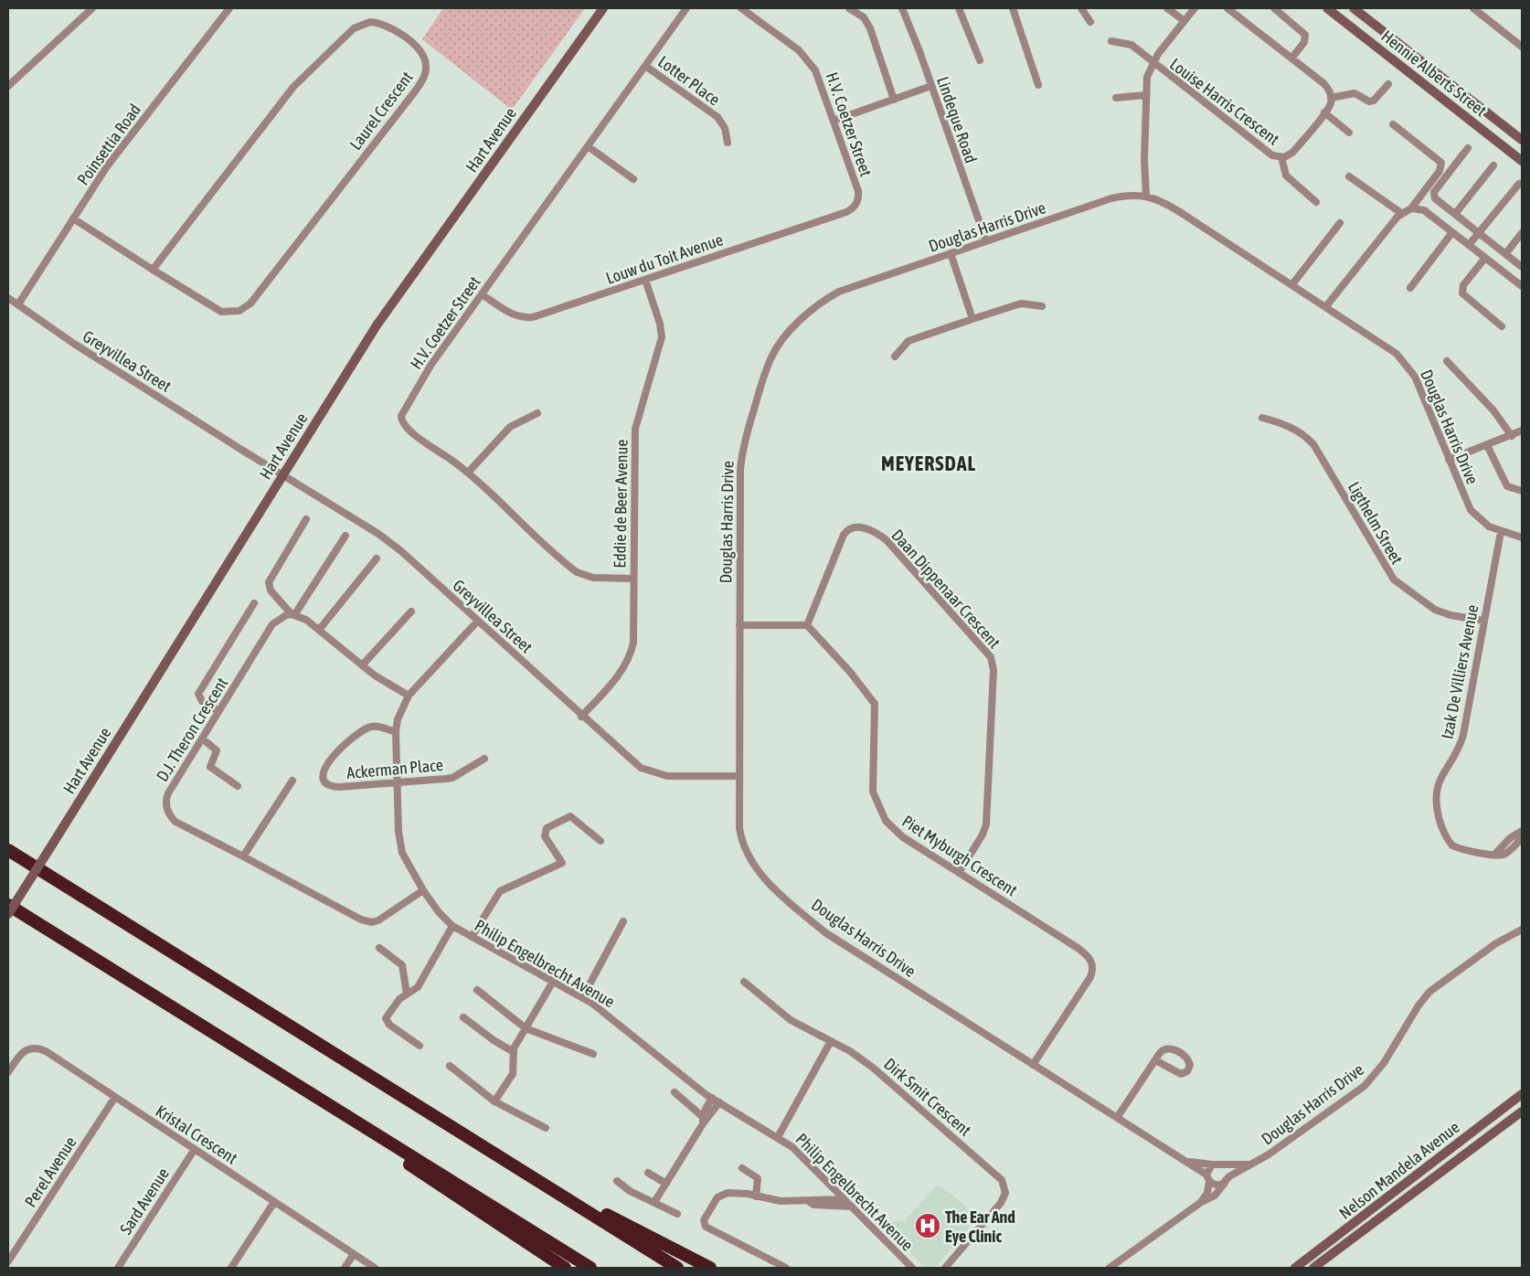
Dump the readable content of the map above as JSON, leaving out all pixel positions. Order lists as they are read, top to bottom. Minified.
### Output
{"streets":{"street":["Hennie Alberts Street","Lotter Place","Louise Harris Crescent","Laurel Crescent","Lindeque Road","H.V. Coetzer Street","Hart Avenue","Poinsettia Road","Douglas Harris Drive","Louw du Toit Avenue","Greyvillea Street","Eddie de Beer Avenue","Ligthelm Street","Daan Dippenaar Crescent","Izak De Villiers Avenue","D.J. Theron Crescent","Ackerman Place","Piet Myburgh Crescent","Philip Engelbrecht Avenue","Dirk Smit Crescent","Kristal Crescent","Nelson Mandela Avenue","Perel Avenue","Sard Avenue"]},"crossings":[["Lotter Place","H.V. Coetzer Street"],["Louise Harris Crescent","Douglas Harris Drive"],["Lindeque Road","Douglas Harris Drive"],["H.V. Coetzer Street","Louw du Toit Avenue"],["H.V. Coetzer Street","Eddie de Beer Avenue"],["Hart Avenue","Greyvillea Street"],["Poinsettia Road","Greyvillea Street"],["Douglas Harris Drive","Greyvillea Street"],["Douglas Harris Drive","Izak De Villiers Avenue"],["Douglas Harris Drive","Piet Myburgh Crescent"],["Louw du Toit Avenue","Eddie de Beer Avenue"],["Greyvillea Street","Eddie de Beer Avenue"],["Greyvillea Street","Philip Engelbrecht Avenue"],["Ligthelm Street","Izak De Villiers Avenue"],["Daan Dippenaar Crescent","Piet Myburgh Crescent"],["D.J. Theron Crescent","Philip Engelbrecht Avenue"],["Ackerman Place","Philip Engelbrecht Avenue"],["Kristal Crescent","Perel Avenue"],["Kristal Crescent","Sard Avenue"]],"districts":["MEYERSDAL"],"places":{"hospital":["The Ear And Eye Clinic"]}}
